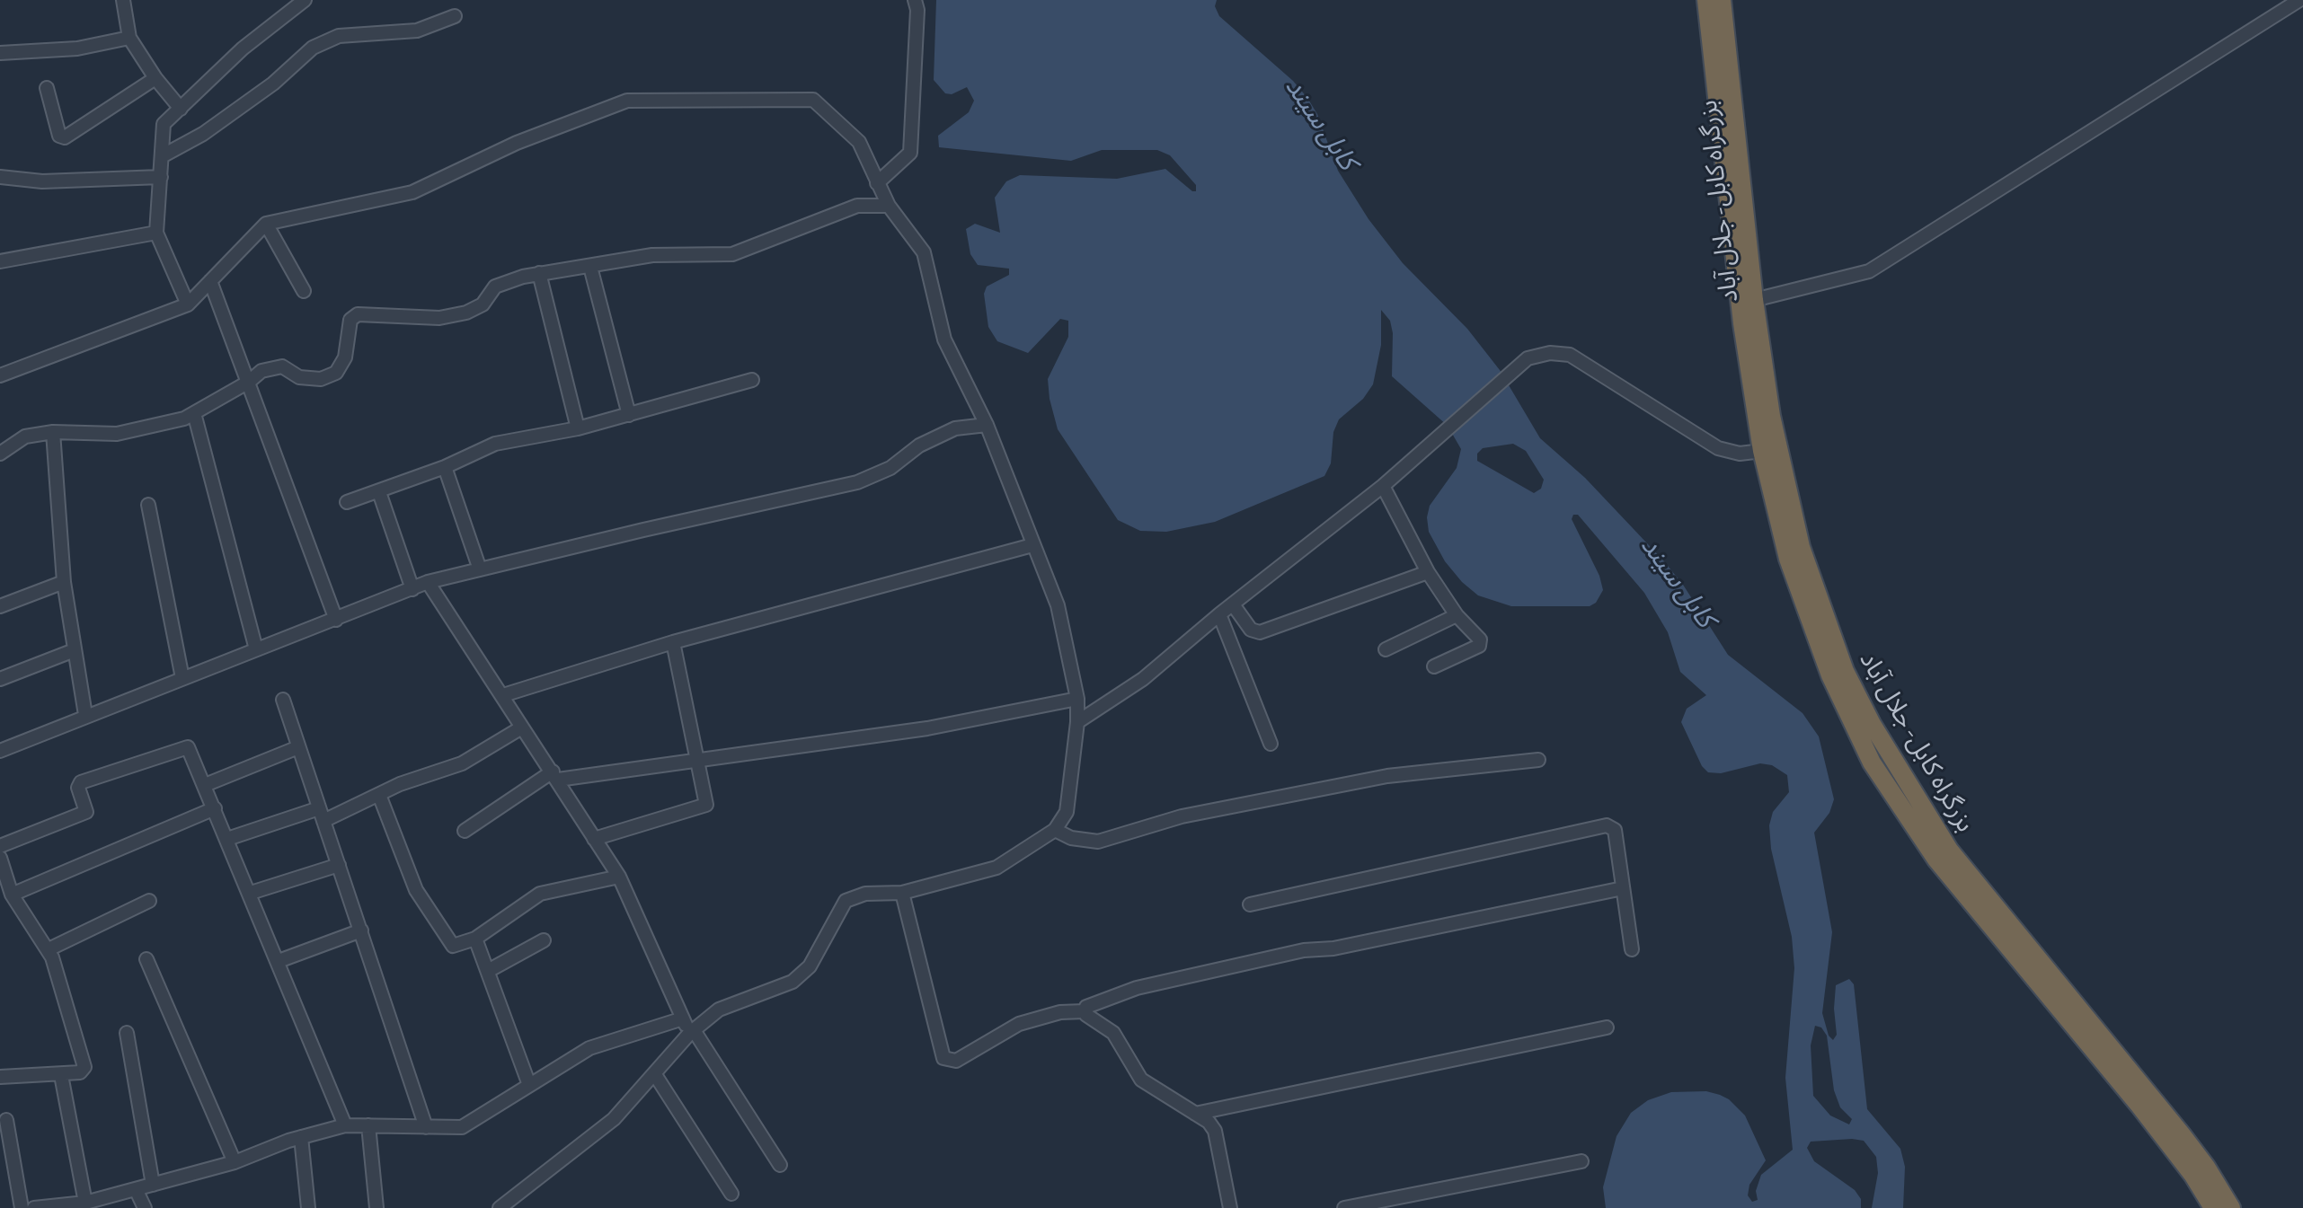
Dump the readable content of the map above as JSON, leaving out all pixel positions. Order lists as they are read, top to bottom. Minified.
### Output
{"streets":{"highway":["بزرگراه کابل- جلال آباد"]},"water":["کابل سيند"]}
